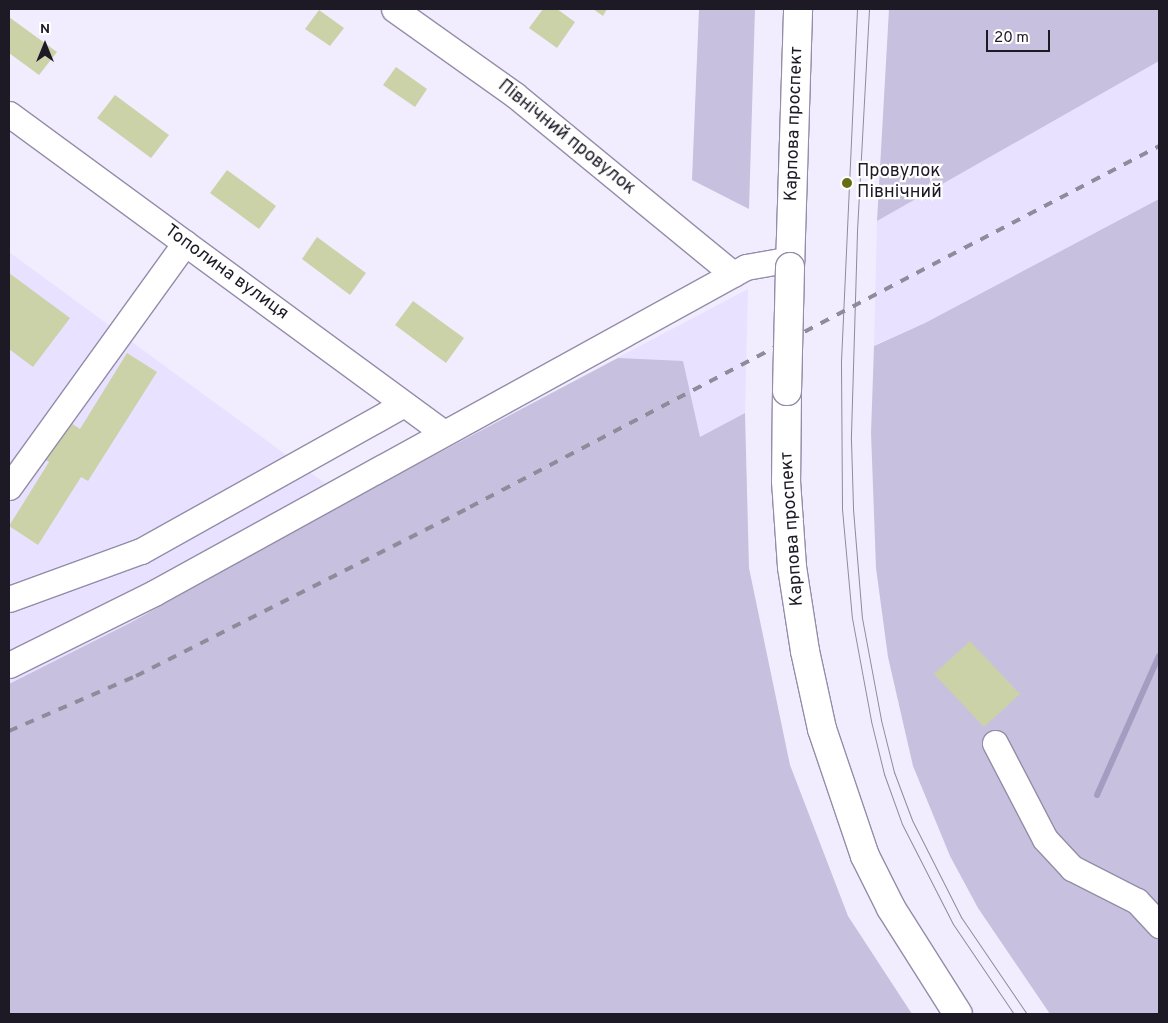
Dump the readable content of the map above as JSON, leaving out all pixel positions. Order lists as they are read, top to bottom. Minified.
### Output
{"streets":{"main road":["Карпова проспект"],"street":["Північний провулок","Тополина вулиця"]},"places":["Провулок Північний"],"scale_bar":"20 m","north":"top"}
